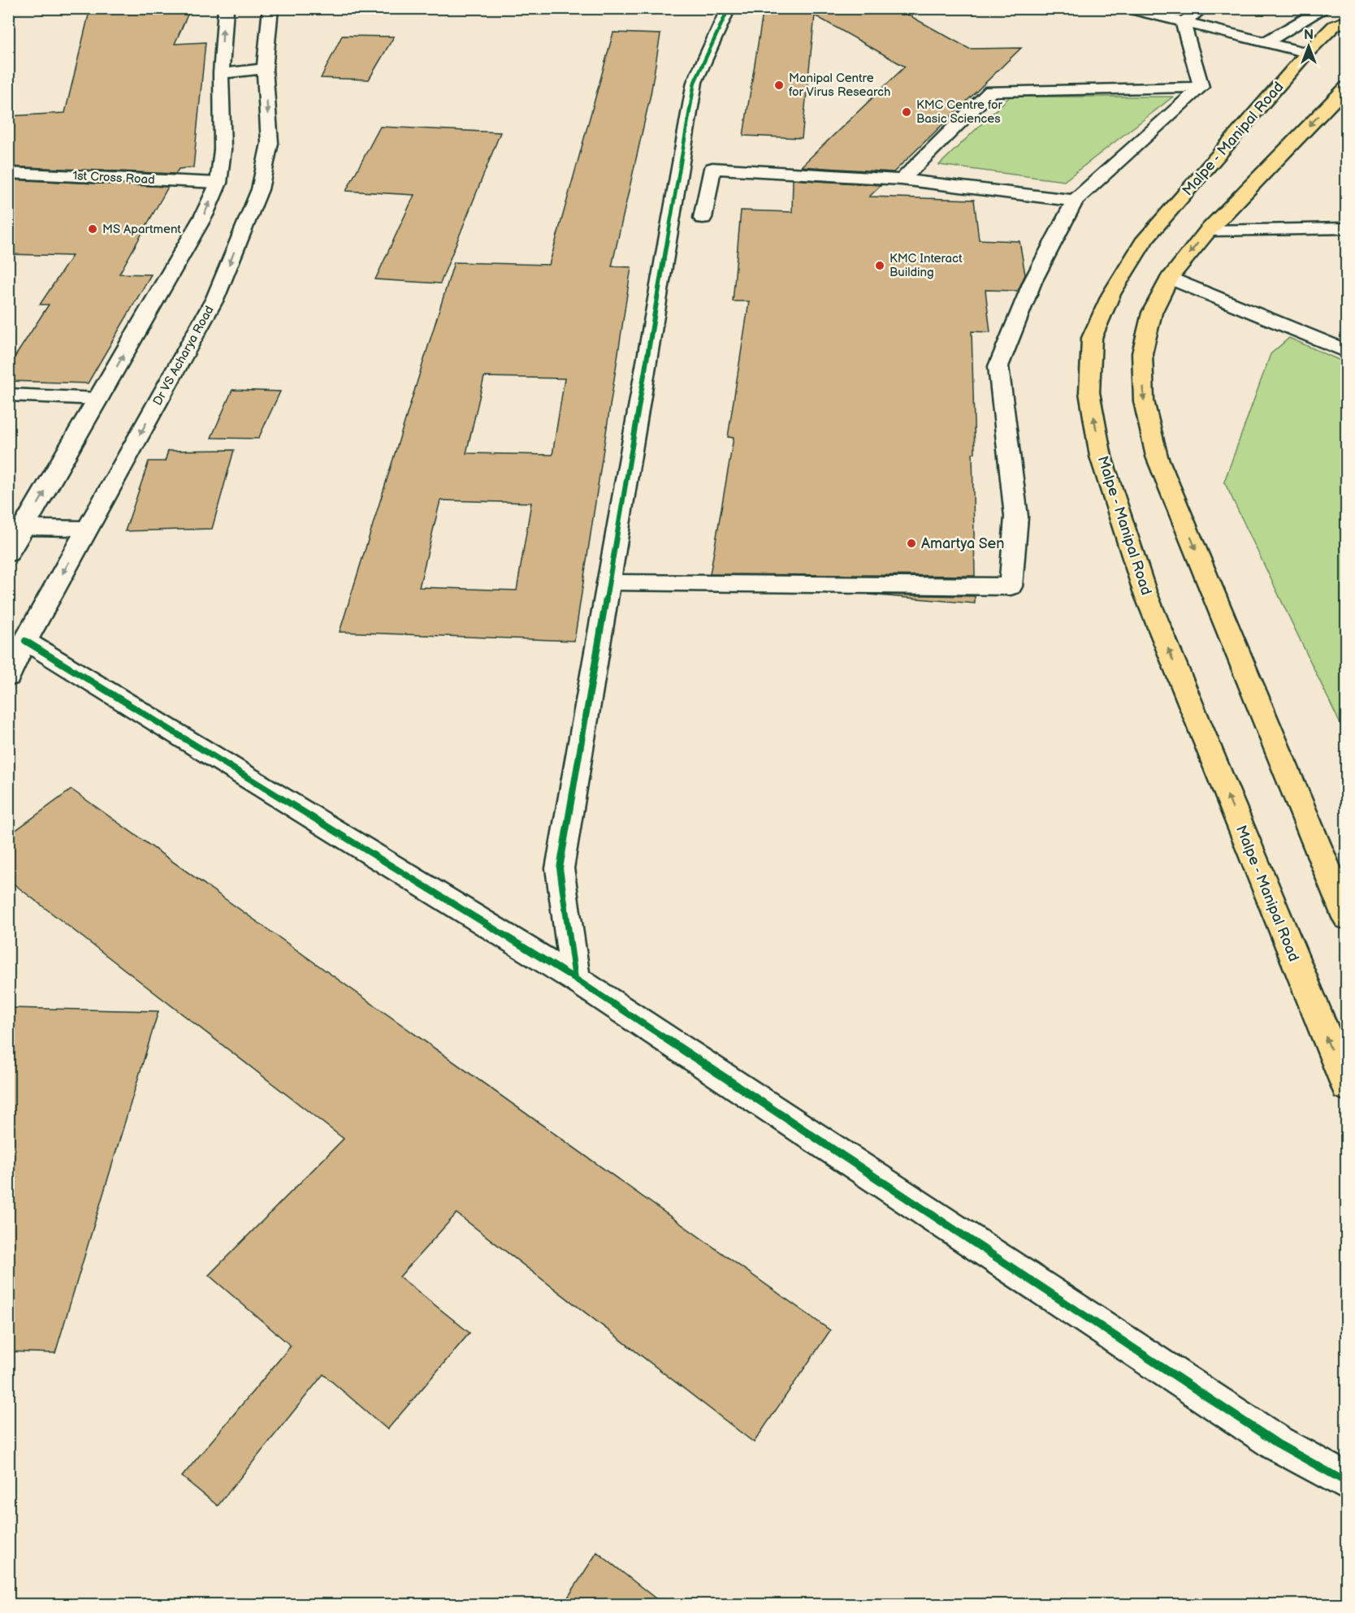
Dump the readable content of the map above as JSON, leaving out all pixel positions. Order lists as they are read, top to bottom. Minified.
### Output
{"streets":{"highway":["Malpe - Manipal Road"],"street":["1st Cross Road","Dr VS Acharya Road"]},"places":["Manipal Centre for Virus Research","KMC Centre for Basic Sciences","MS Apartment","KMC Interact Building","Amartya Sen"],"north":"top"}
